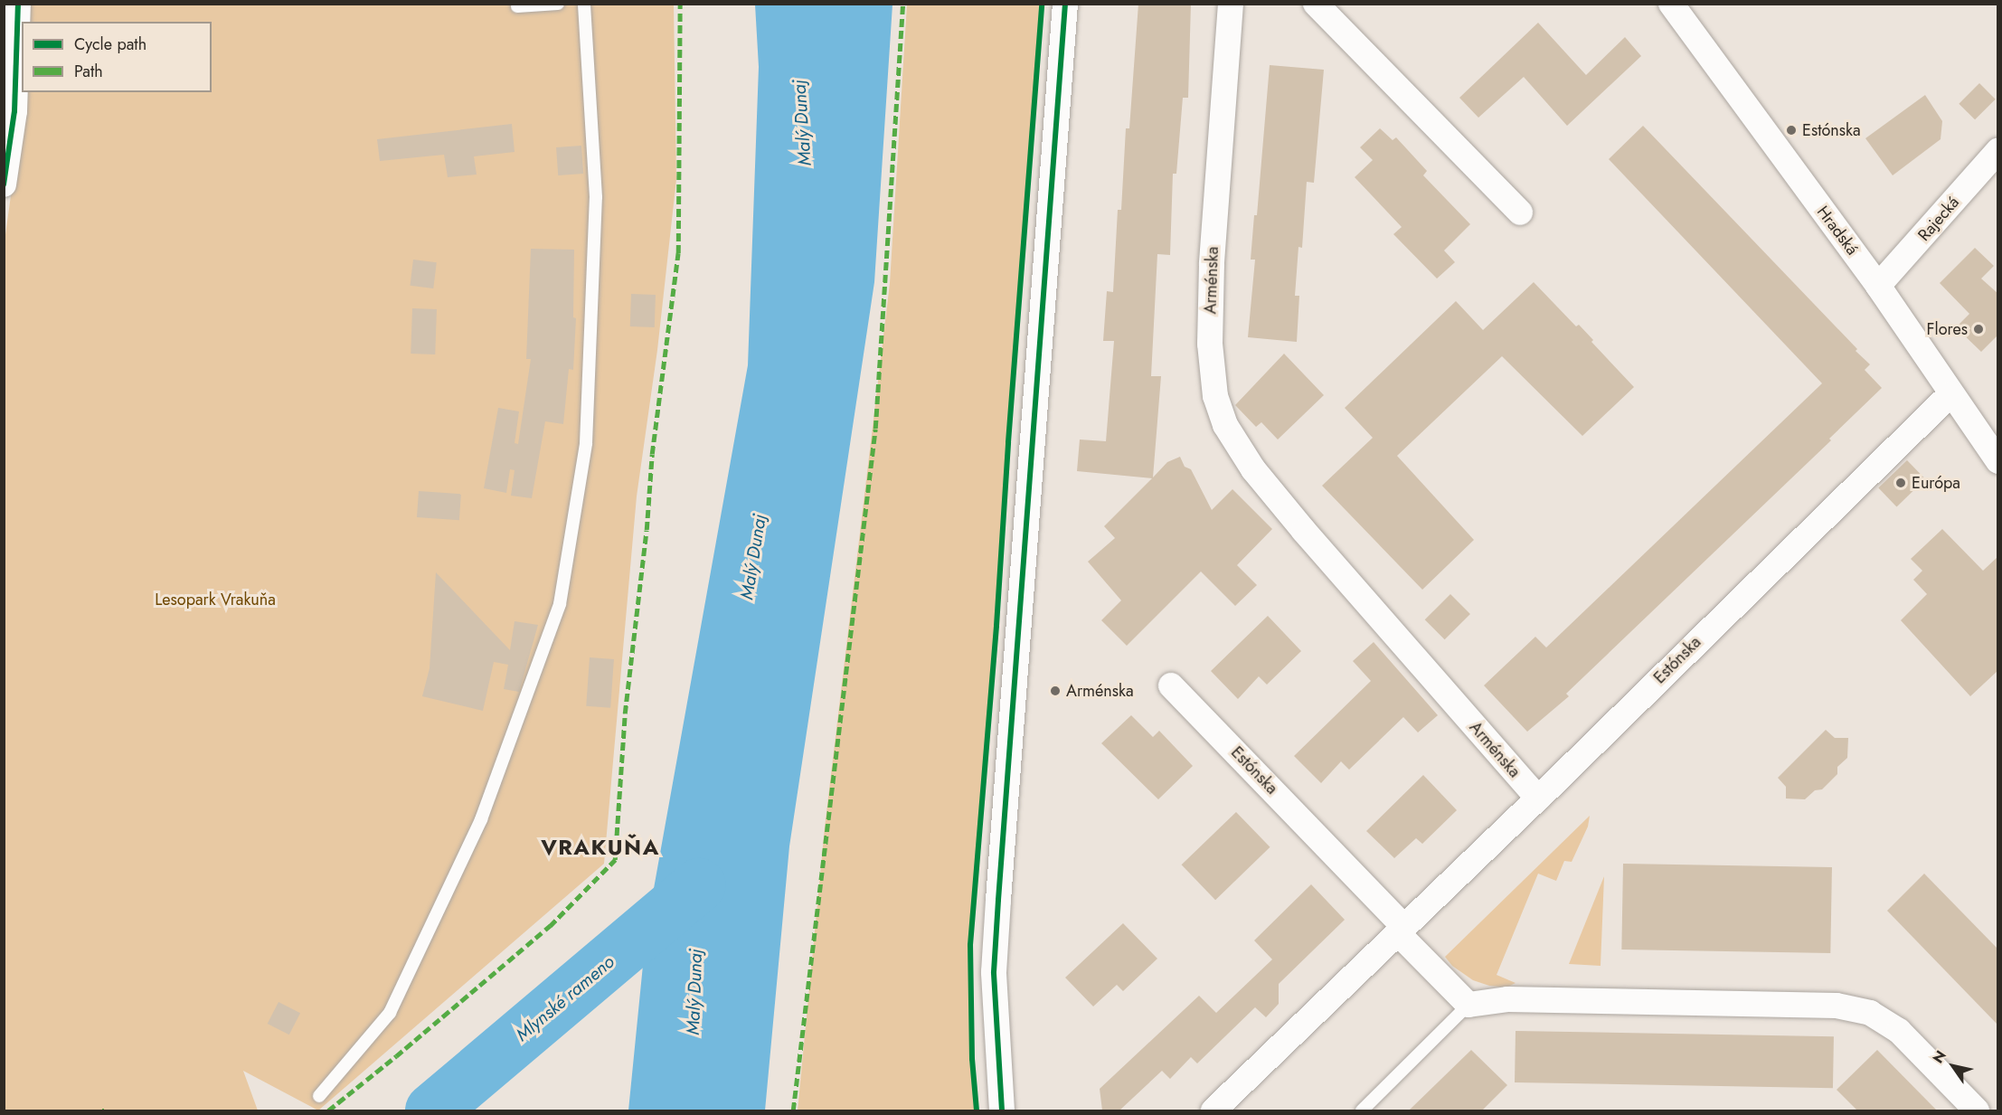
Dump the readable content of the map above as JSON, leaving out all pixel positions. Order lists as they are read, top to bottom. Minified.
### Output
{"streets":{"street":["Rajecká","Hradská","Arménska","Estónska"]},"crossings":[["Rajecká","Hradská"],["Hradská","Estónska"],["Arménska","Estónska"]],"districts":["VRAKUŇA"],"water":["Malý Dunaj","Mlynské rameno"],"parks":["Lesopark Vrakuňa"],"places":["Estónska","Flores","Európa","Arménska"],"legend":["Cycle path","Path"],"north":"top left"}
